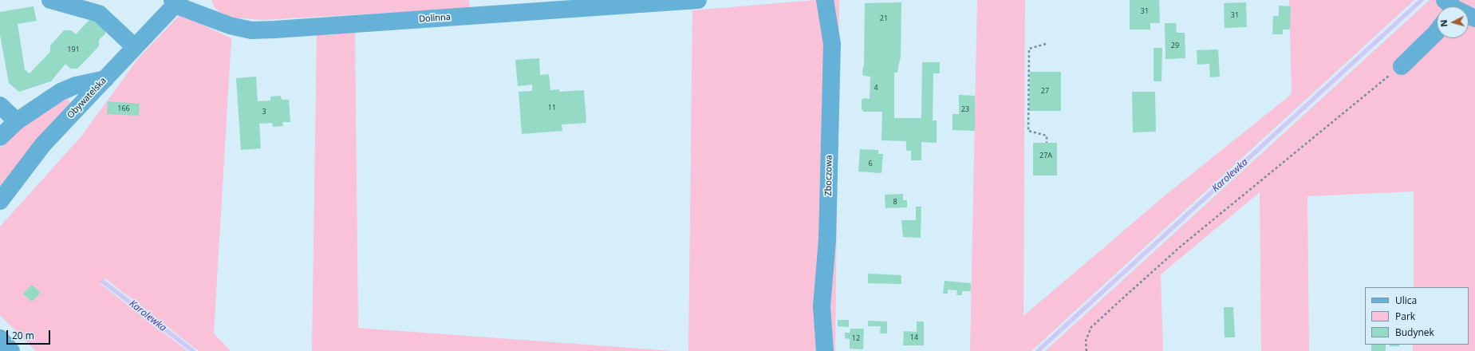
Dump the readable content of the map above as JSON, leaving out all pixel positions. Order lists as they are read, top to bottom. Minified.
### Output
{"streets":{"street":["Dolinna","Obywatelska","Zboczowa"]},"crossings":[["Dolinna","Obywatelska"]],"water":["Karolewka"],"house_numbers":["31","31","21","29","191","4","27","11","166","23","3","27A","6","8","14","12"],"legend":["Ulica","Park","Budynek"],"scale_bar":"20 m","north":"left"}
